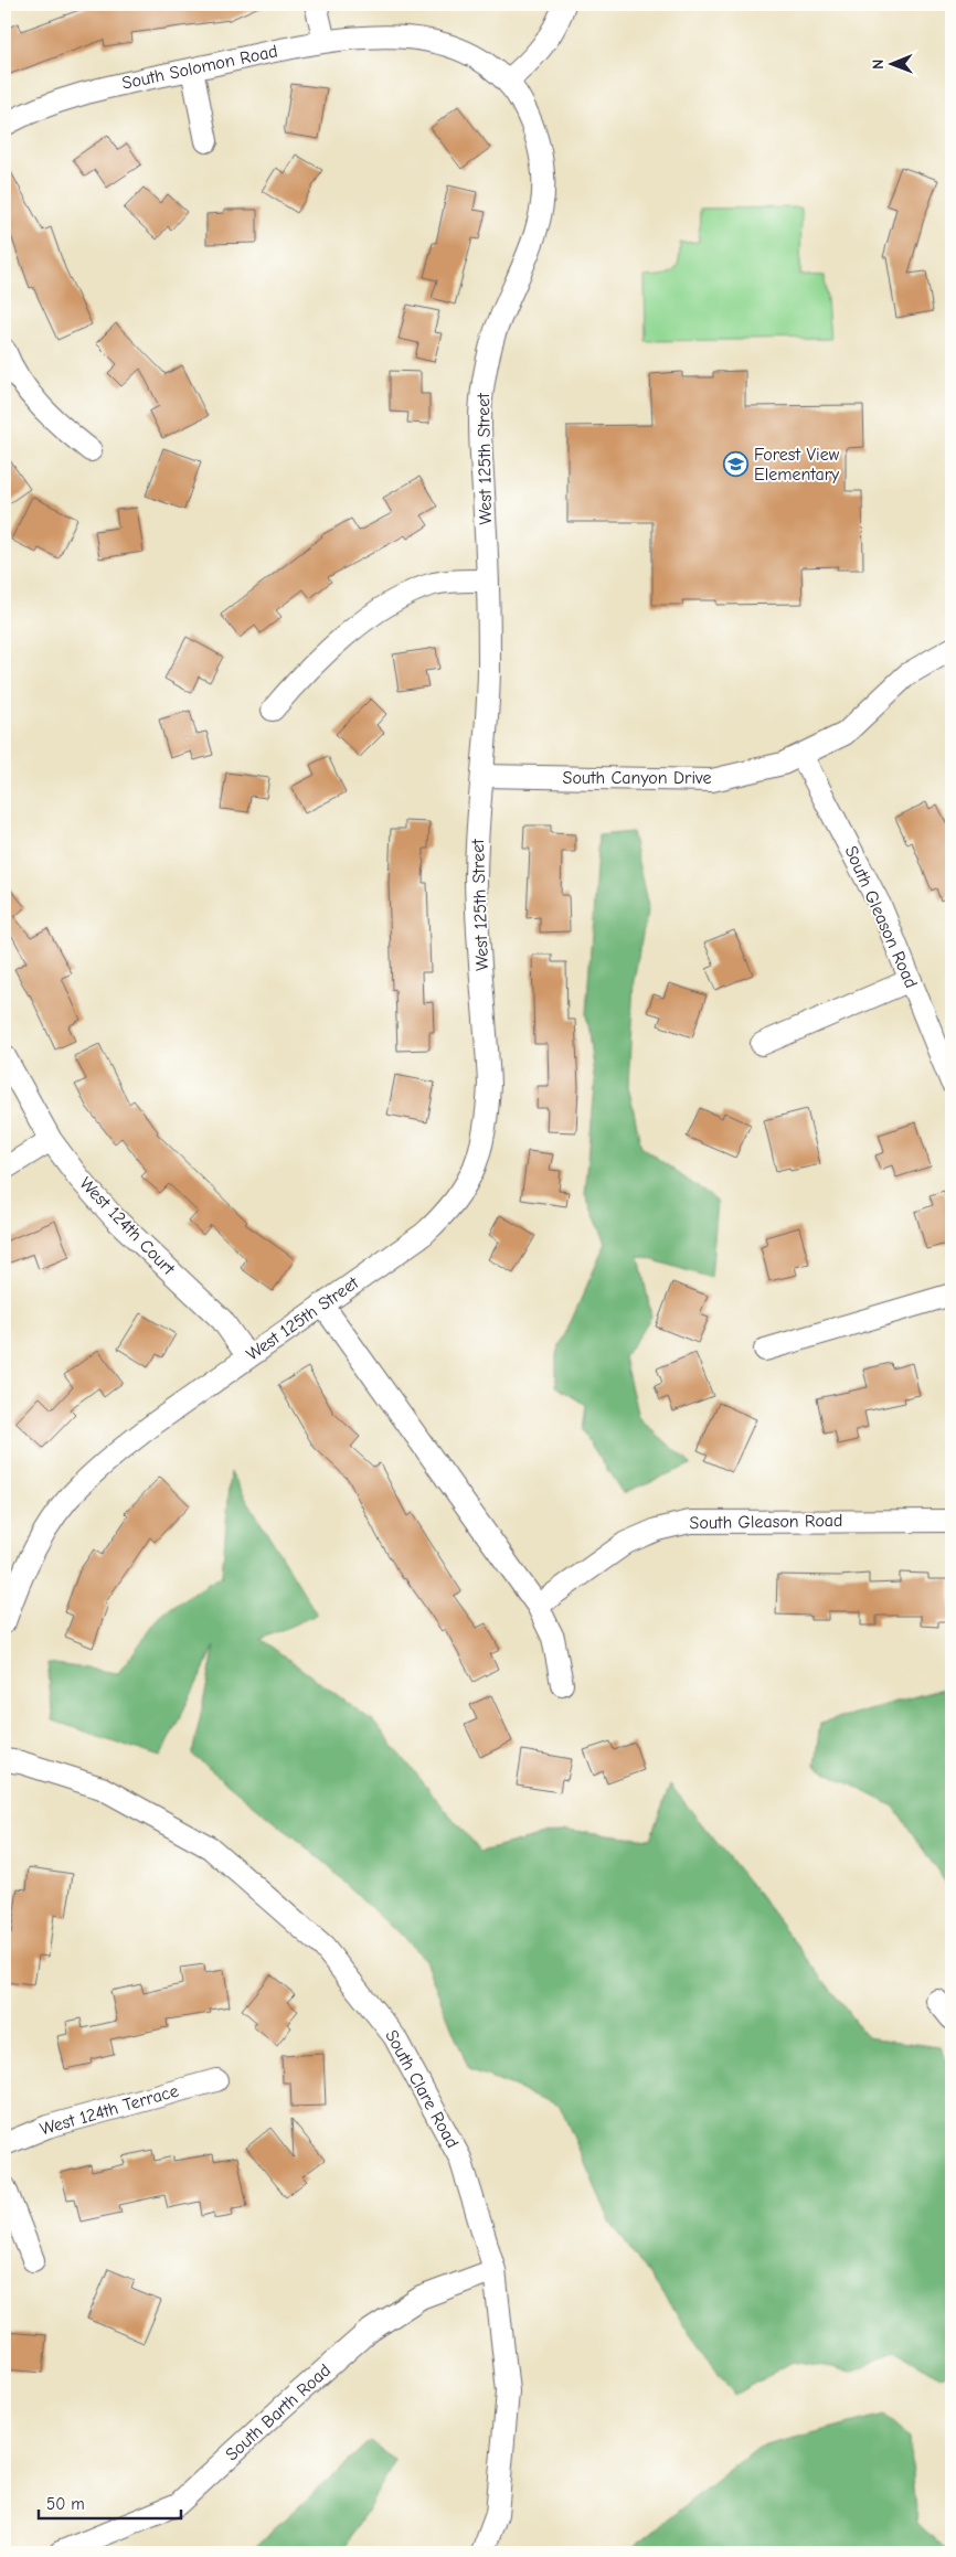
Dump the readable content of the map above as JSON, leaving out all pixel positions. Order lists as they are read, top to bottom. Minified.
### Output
{"streets":{"street":["South Solomon Road","West 125th Street","South Canyon Drive","South Gleason Road","West 124th Court","South Clare Road","West 124th Terrace","South Barth Road"]},"crossings":[["South Solomon Road","West 125th Street"],["West 125th Street","South Canyon Drive"],["West 125th Street","West 124th Court"],["South Canyon Drive","South Gleason Road"],["South Clare Road","South Barth Road"]],"places":{"school or university":["Forest View Elementary"]},"scale_bar":"50 m","north":"left"}
